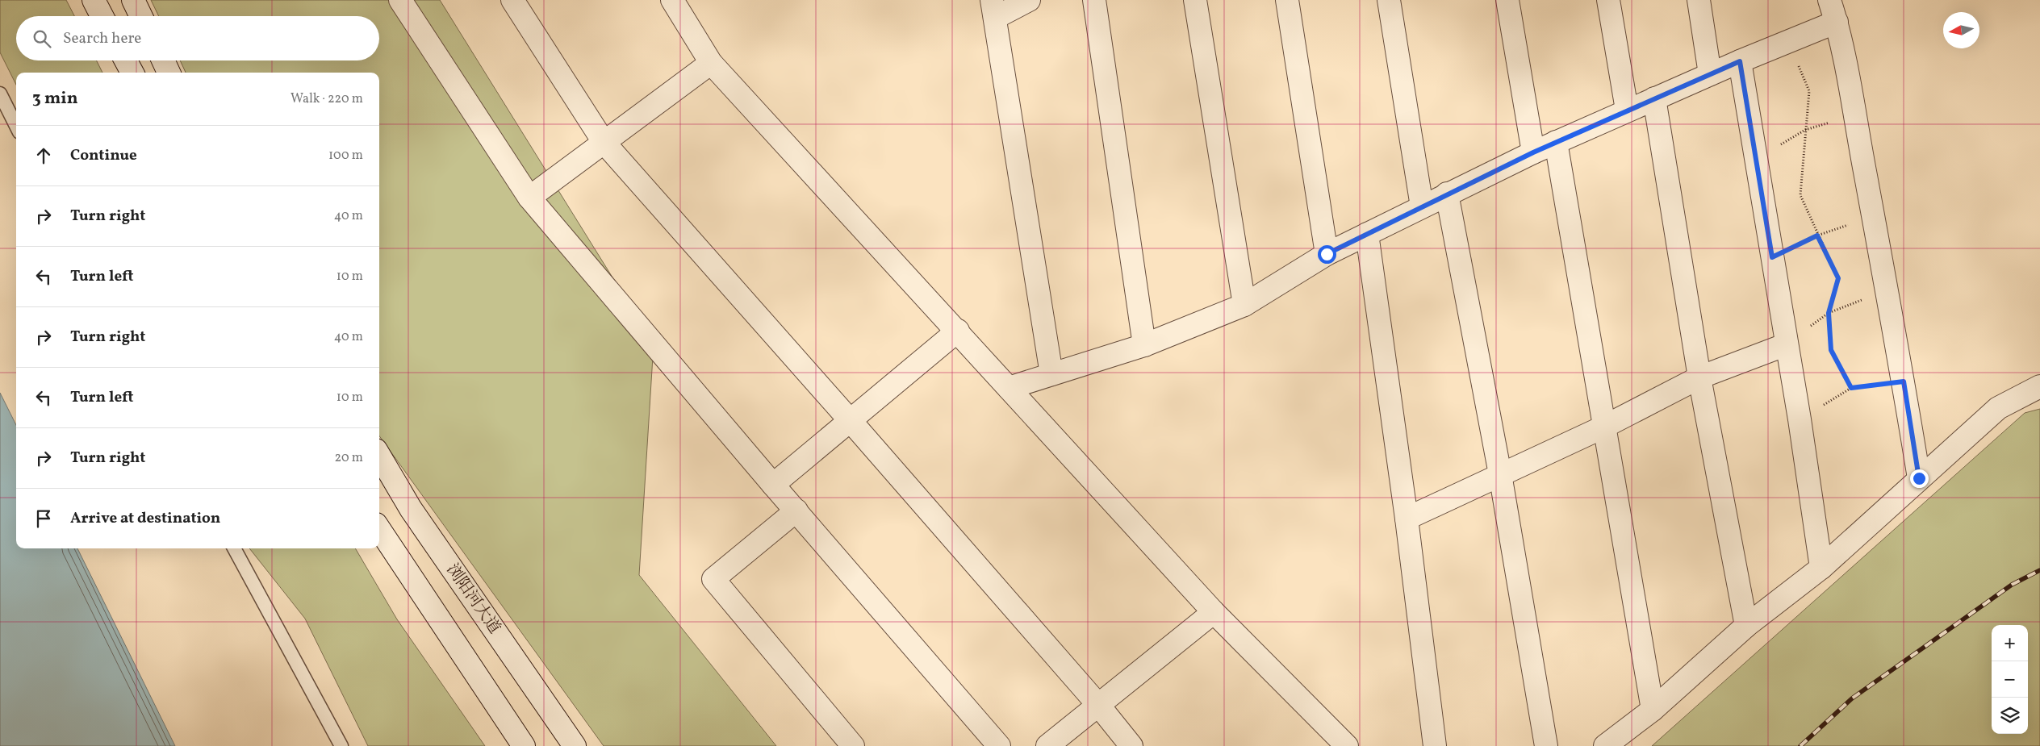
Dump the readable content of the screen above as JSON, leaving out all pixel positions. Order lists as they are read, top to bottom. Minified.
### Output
{"streets":{"street":["浏阳河大道"]},"north":"left","page":{"search":"Search here","heading":["3 min","Walk · 220 m"],"list":[["Continue","100 m"],["Turn right","40 m"],["Turn left","10 m"],["Turn right","40 m"],["Turn left","10 m"],["Turn right","20 m"],"Arrive at destination"],"map_buttons":["+","−"]}}
